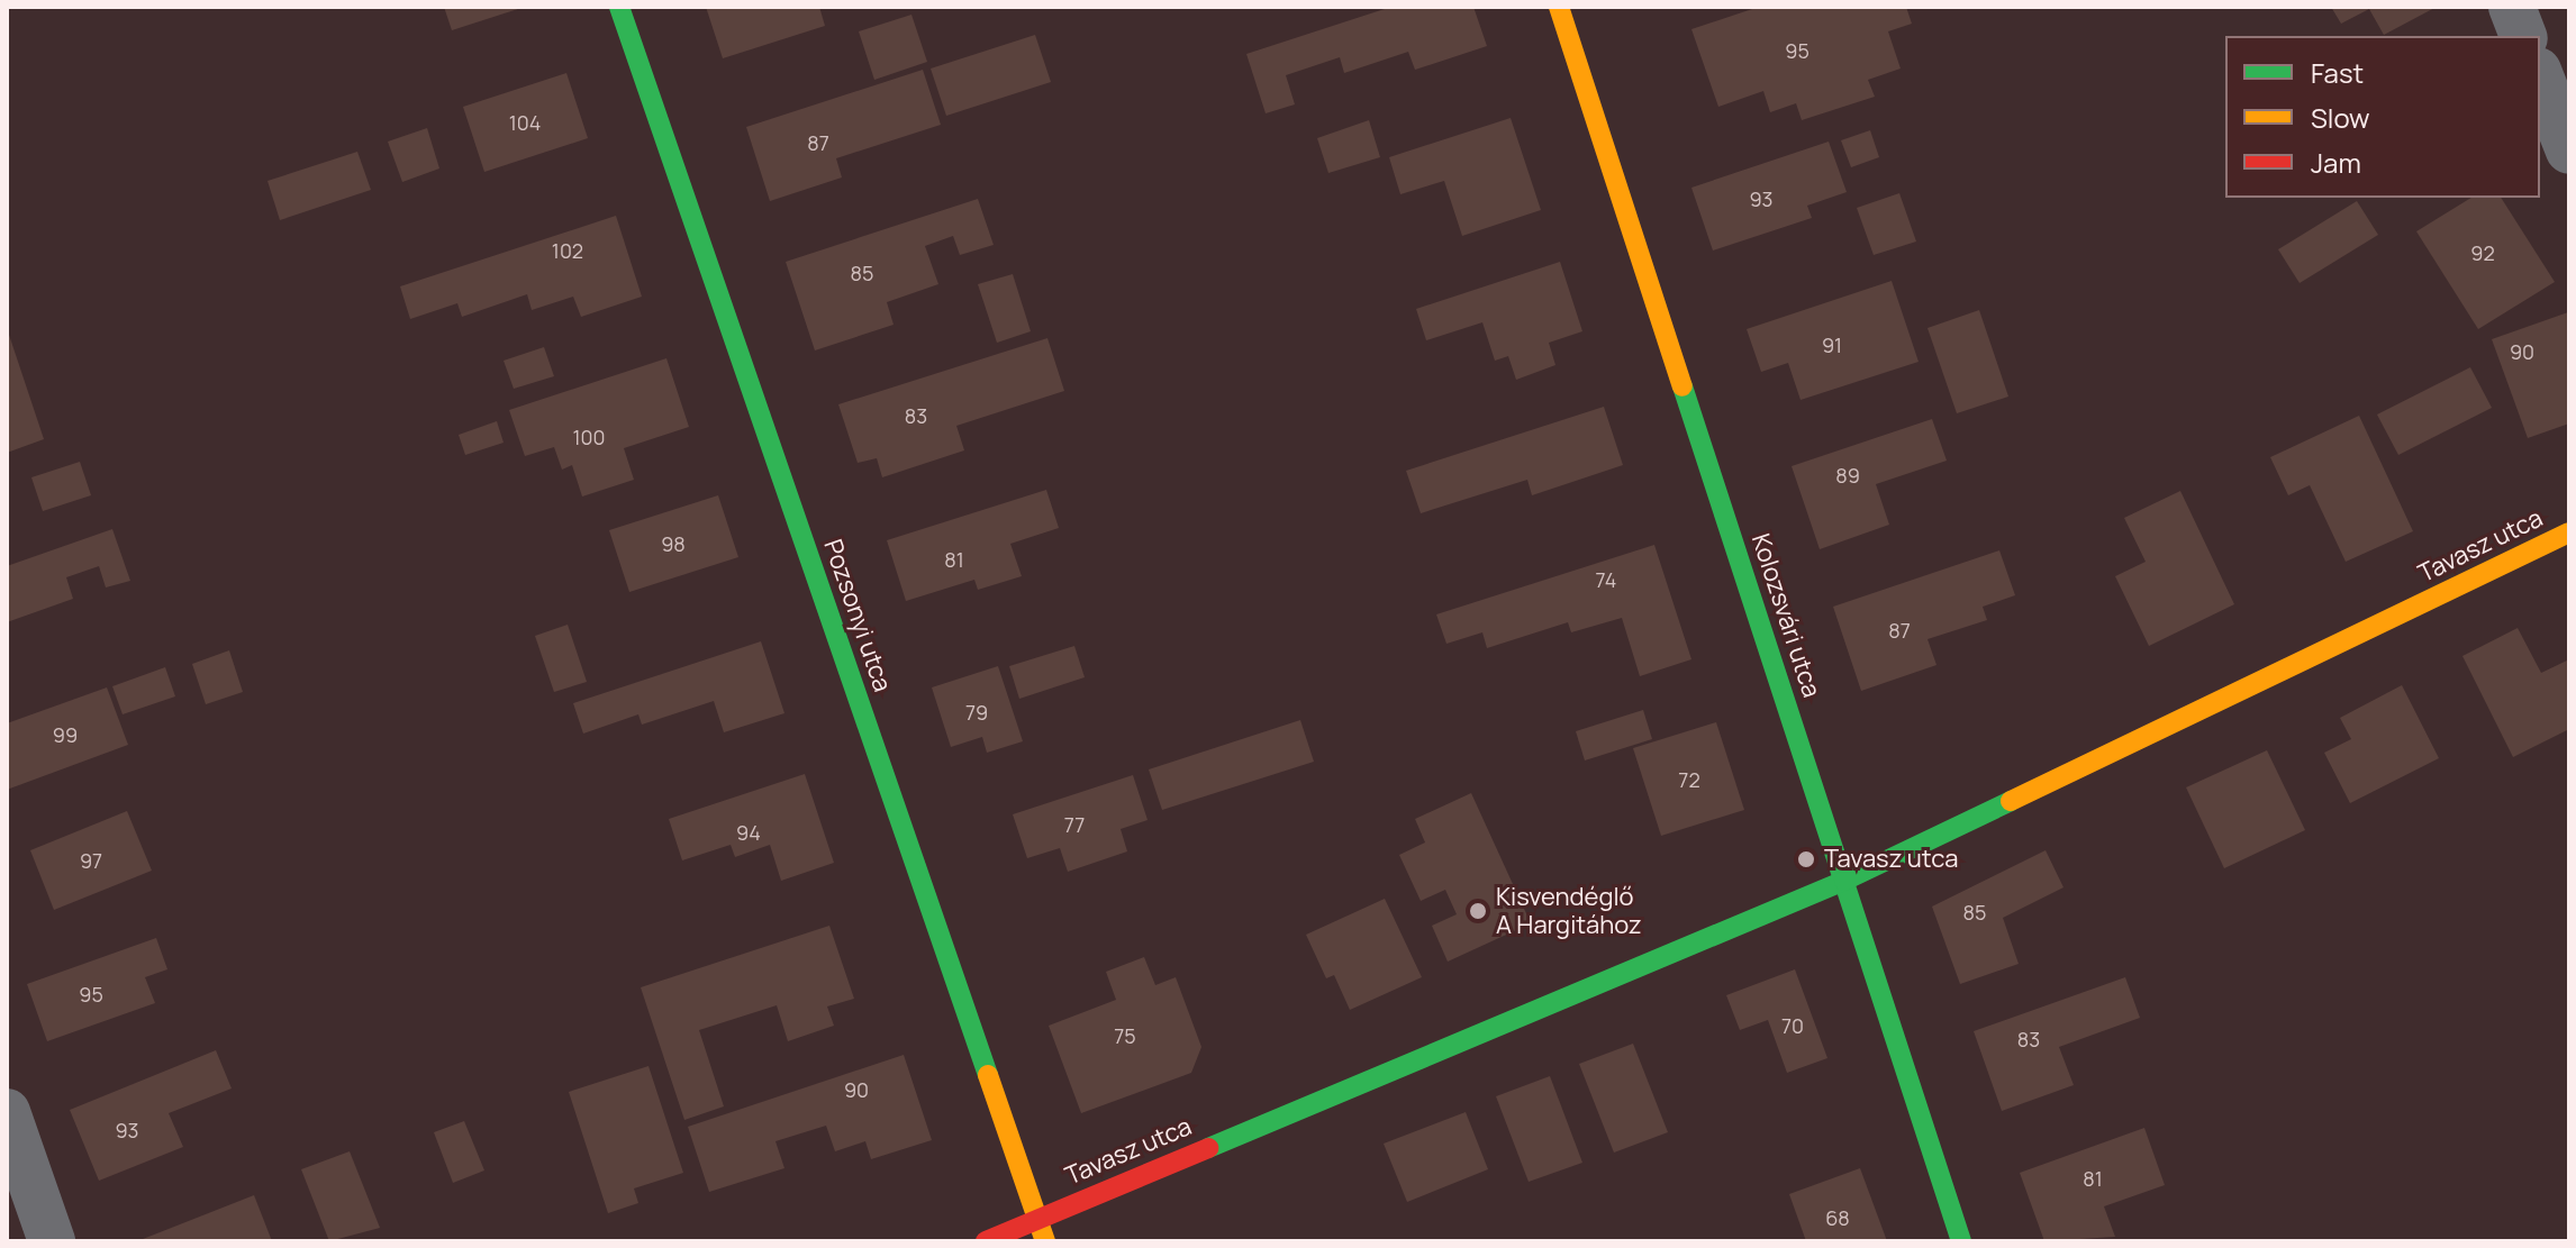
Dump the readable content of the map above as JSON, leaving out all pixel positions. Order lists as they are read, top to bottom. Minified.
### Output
{"streets":{"street":["Tavasz utca","Pozsonyi utca","Kolozsvári utca"]},"crossings":[["Tavasz utca","Pozsonyi utca"],["Tavasz utca","Kolozsvári utca"]],"places":["Tavasz utca","Kisvendéglő A Hargitához"],"house_numbers":["95","104","87","93","102","92","85","91","90","83","100","89","98","81","74","87","79","99","72","77","94","97","85","95","70","75","83","90","93","81","68"],"legend":["Fast","Slow","Jam"]}
